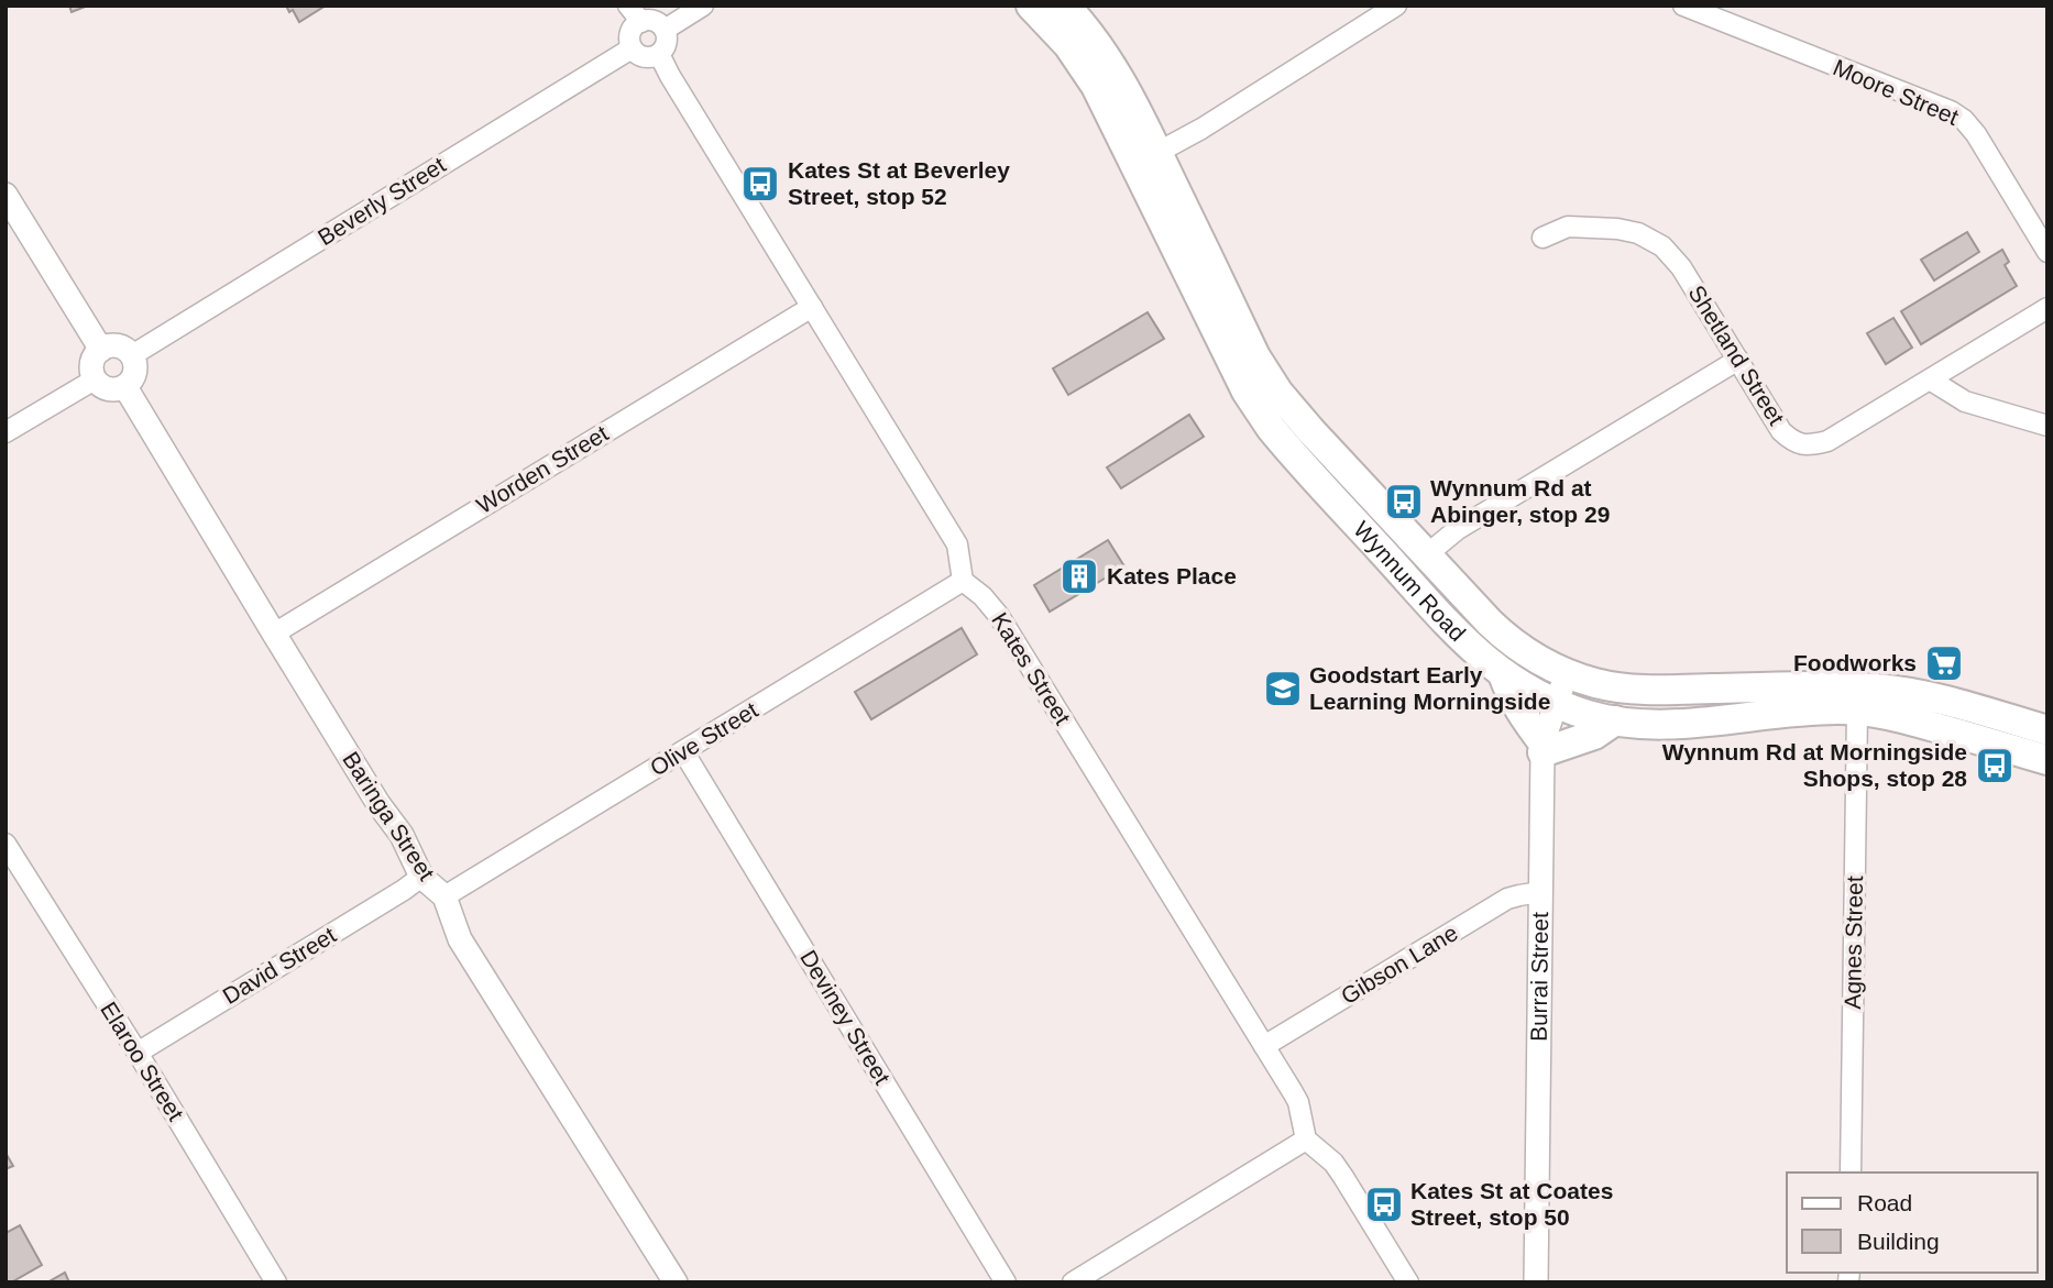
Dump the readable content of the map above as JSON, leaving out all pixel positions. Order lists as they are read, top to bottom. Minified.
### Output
{"streets":{"main road":["Wynnum Road"],"street":["Moore Street","Beverly Street","Shetland Street","Worden Street","Kates Street","Olive Street","Baringa Street","Agnes Street","Gibson Lane","David Street","Burrai Street","Deviney Street","Elaroo Street"]},"crossings":[["Beverly Street","Baringa Street"],["Worden Street","Baringa Street"],["Wynnum Road","Agnes Street"],["Wynnum Road","Burrai Street"],["Kates Street","Olive Street"],["Kates Street","Gibson Lane"],["Olive Street","Baringa Street"],["Olive Street","Deviney Street"],["Baringa Street","David Street"],["Gibson Lane","Burrai Street"],["David Street","Elaroo Street"]],"places":{"bus stop":["Kates St at Beverley Street, stop 52","Wynnum Rd at Abinger, stop 29","Wynnum Rd at Morningside Shops, stop 28","Kates St at Coates Street, stop 50"],"building":["Kates Place"],"supermarket":["Foodworks"],"school or university":["Goodstart Early Learning Morningside"]},"legend":["Road","Building"]}
